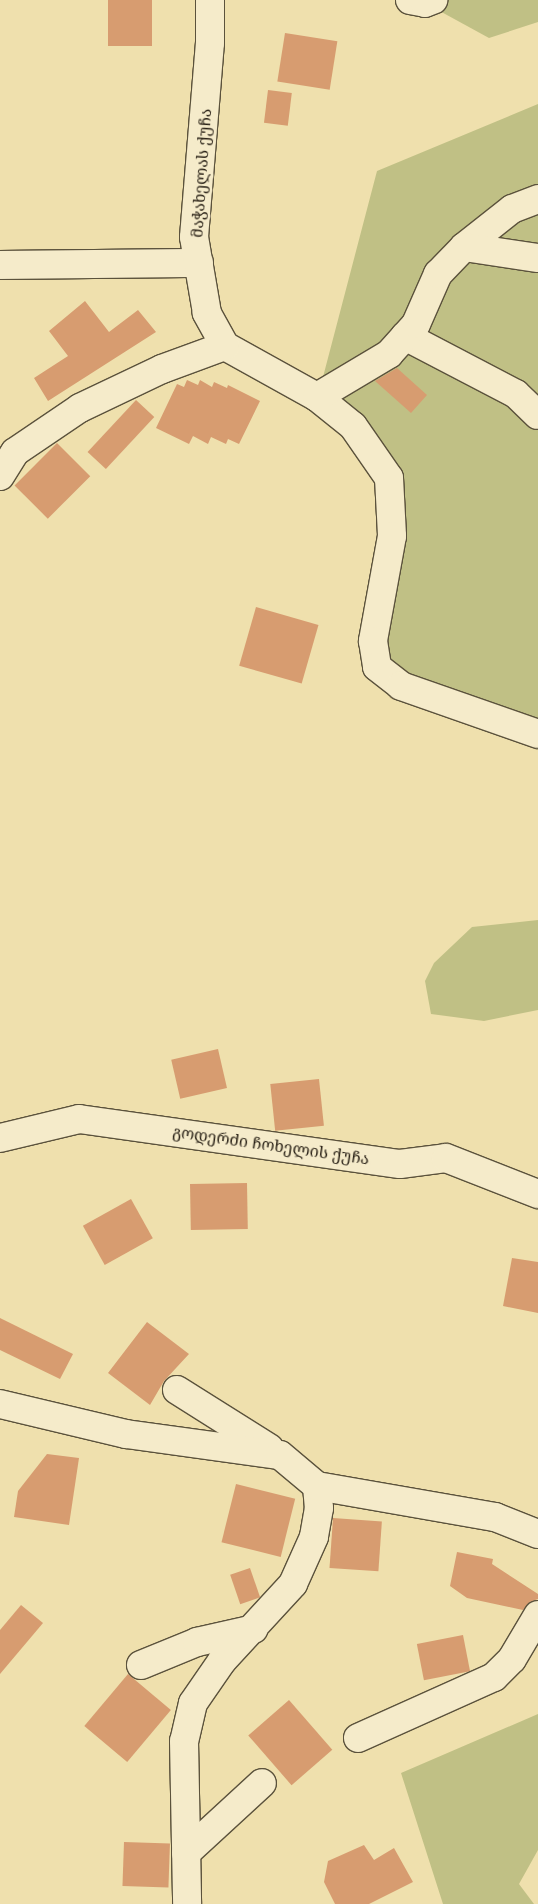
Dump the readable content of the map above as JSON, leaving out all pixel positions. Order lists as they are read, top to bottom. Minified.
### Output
{"streets":{"street":["მაჭახელას ქუჩა","გოდერძი ჩოხელის ქუჩა"]}}
